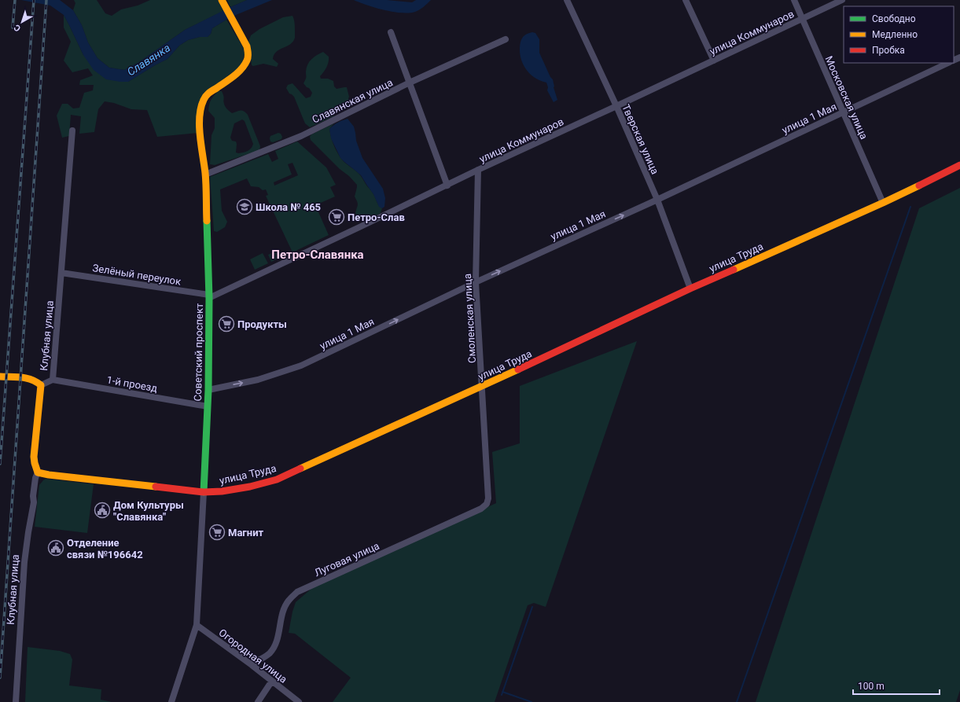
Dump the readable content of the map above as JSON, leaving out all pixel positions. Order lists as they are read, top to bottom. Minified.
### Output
{"streets":{"street":["улица Коммунаров","Московская улица","Славянская улица","улица 1 Мая","Тверская улица","улица Труда","Зелёный переулок","Смоленская улица","Клубная улица","Советский проспект","1-й проезд","Луговая улица","Огородная улица"]},"crossings":[["улица Коммунаров","Московская улица"],["улица Коммунаров","Тверская улица"],["улица Коммунаров","Зелёный переулок"],["улица Коммунаров","Смоленская улица"],["улица Коммунаров","Советский проспект"],["Московская улица","улица 1 Мая"],["Московская улица","улица Труда"],["Славянская улица","Советский проспект"],["улица 1 Мая","Тверская улица"],["улица 1 Мая","Смоленская улица"],["улица 1 Мая","Советский проспект"],["Тверская улица","улица Труда"],["улица Труда","Смоленская улица"],["улица Труда","Клубная улица"],["улица Труда","Советский проспект"],["Зелёный переулок","Клубная улица"],["Зелёный переулок","Советский проспект"],["Смоленская улица","Луговая улица"],["Клубная улица","1-й проезд"],["Советский проспект","1-й проезд"],["Советский проспект","Огородная улица"],["Луговая улица","Огородная улица"]],"one_way":["улица 1 Мая"],"districts":["Петро-Славянка"],"water":["Славянка"],"places":{"school or university":["Школа № 465"],"supermarket":["Петро-Слав","Продукты","Магнит"],"public building":["Дом Культуры \"Славянка\"","Отделение связи №196642"]},"legend":["Свободно","Медленно","Пробка"],"scale_bar":"100 m","north":"bottom left"}
